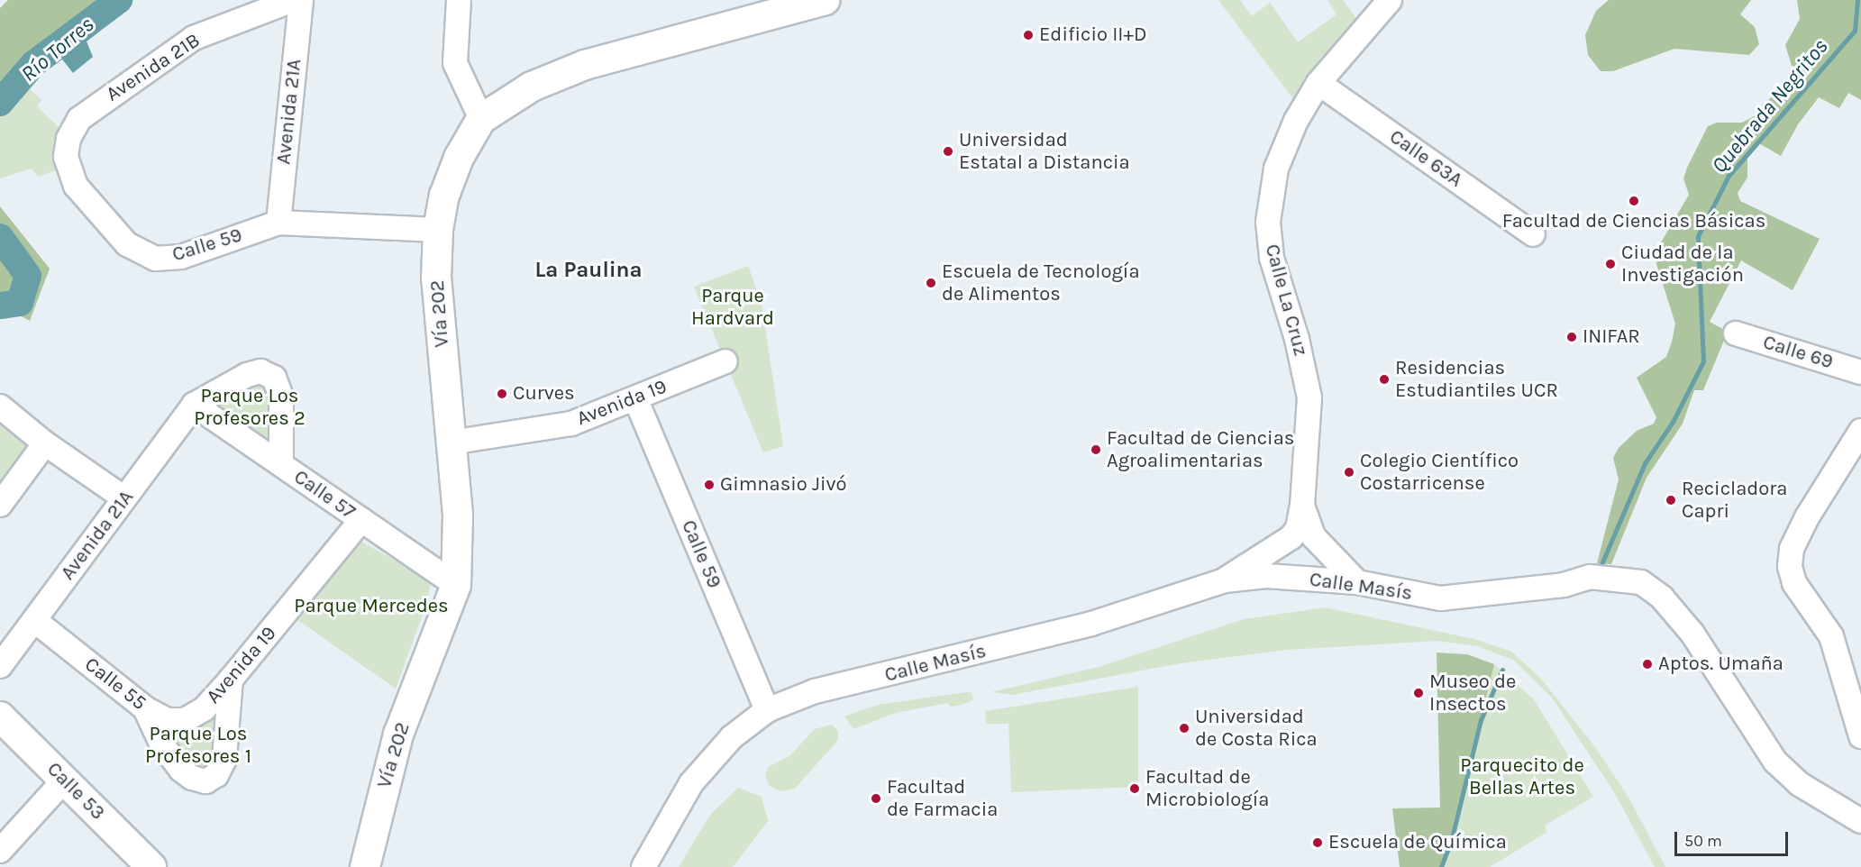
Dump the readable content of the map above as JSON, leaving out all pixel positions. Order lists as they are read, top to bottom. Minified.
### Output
{"streets":{"main road":["Vía 202","Calle 53"],"street":["Avenida 21B","Avenida 21A","Calle 63A","Calle 59","Calle La Cruz","Calle 69","Avenida 19","Calle 57","Calle Masís","Calle 55"]},"crossings":[["Avenida 21B","Calle 59"],["Avenida 21A","Calle 59"],["Avenida 21A","Calle 57"],["Avenida 21A","Calle 55"],["Calle 63A","Calle La Cruz"],["Calle 59","Vía 202"],["Calle 59","Avenida 19"],["Calle 59","Calle Masís"],["Calle La Cruz","Calle Masís"],["Vía 202","Avenida 19"],["Vía 202","Calle 57"],["Avenida 19","Calle 57"],["Avenida 19","Calle 55"]],"districts":["La Paulina"],"water":["Río Torres","Quebrada Negritos"],"parks":["Parque Hardvard","Parque Los Profesores 2","Parque Mercedes","Parque Los Profesores 1","Parquecito de Bellas Artes"],"places":["Edificio II+D","Universidad Estatal a Distancia","Facultad de Ciencias Básicas","Ciudad de la Investigación","Escuela de Tecnología de Alimentos","INIFAR","Residencias Estudiantiles UCR","Curves","Facultad de Ciencias Agroalimentarias","Colegio Científico Costarricense","Gimnasio Jivó","Recicladora Capri","Aptos. Umaña","Museo de Insectos","Universidad de Costa Rica","Facultad de Microbiología","Facultad de Farmacia","Escuela de Química"],"scale_bar":"50 m"}
